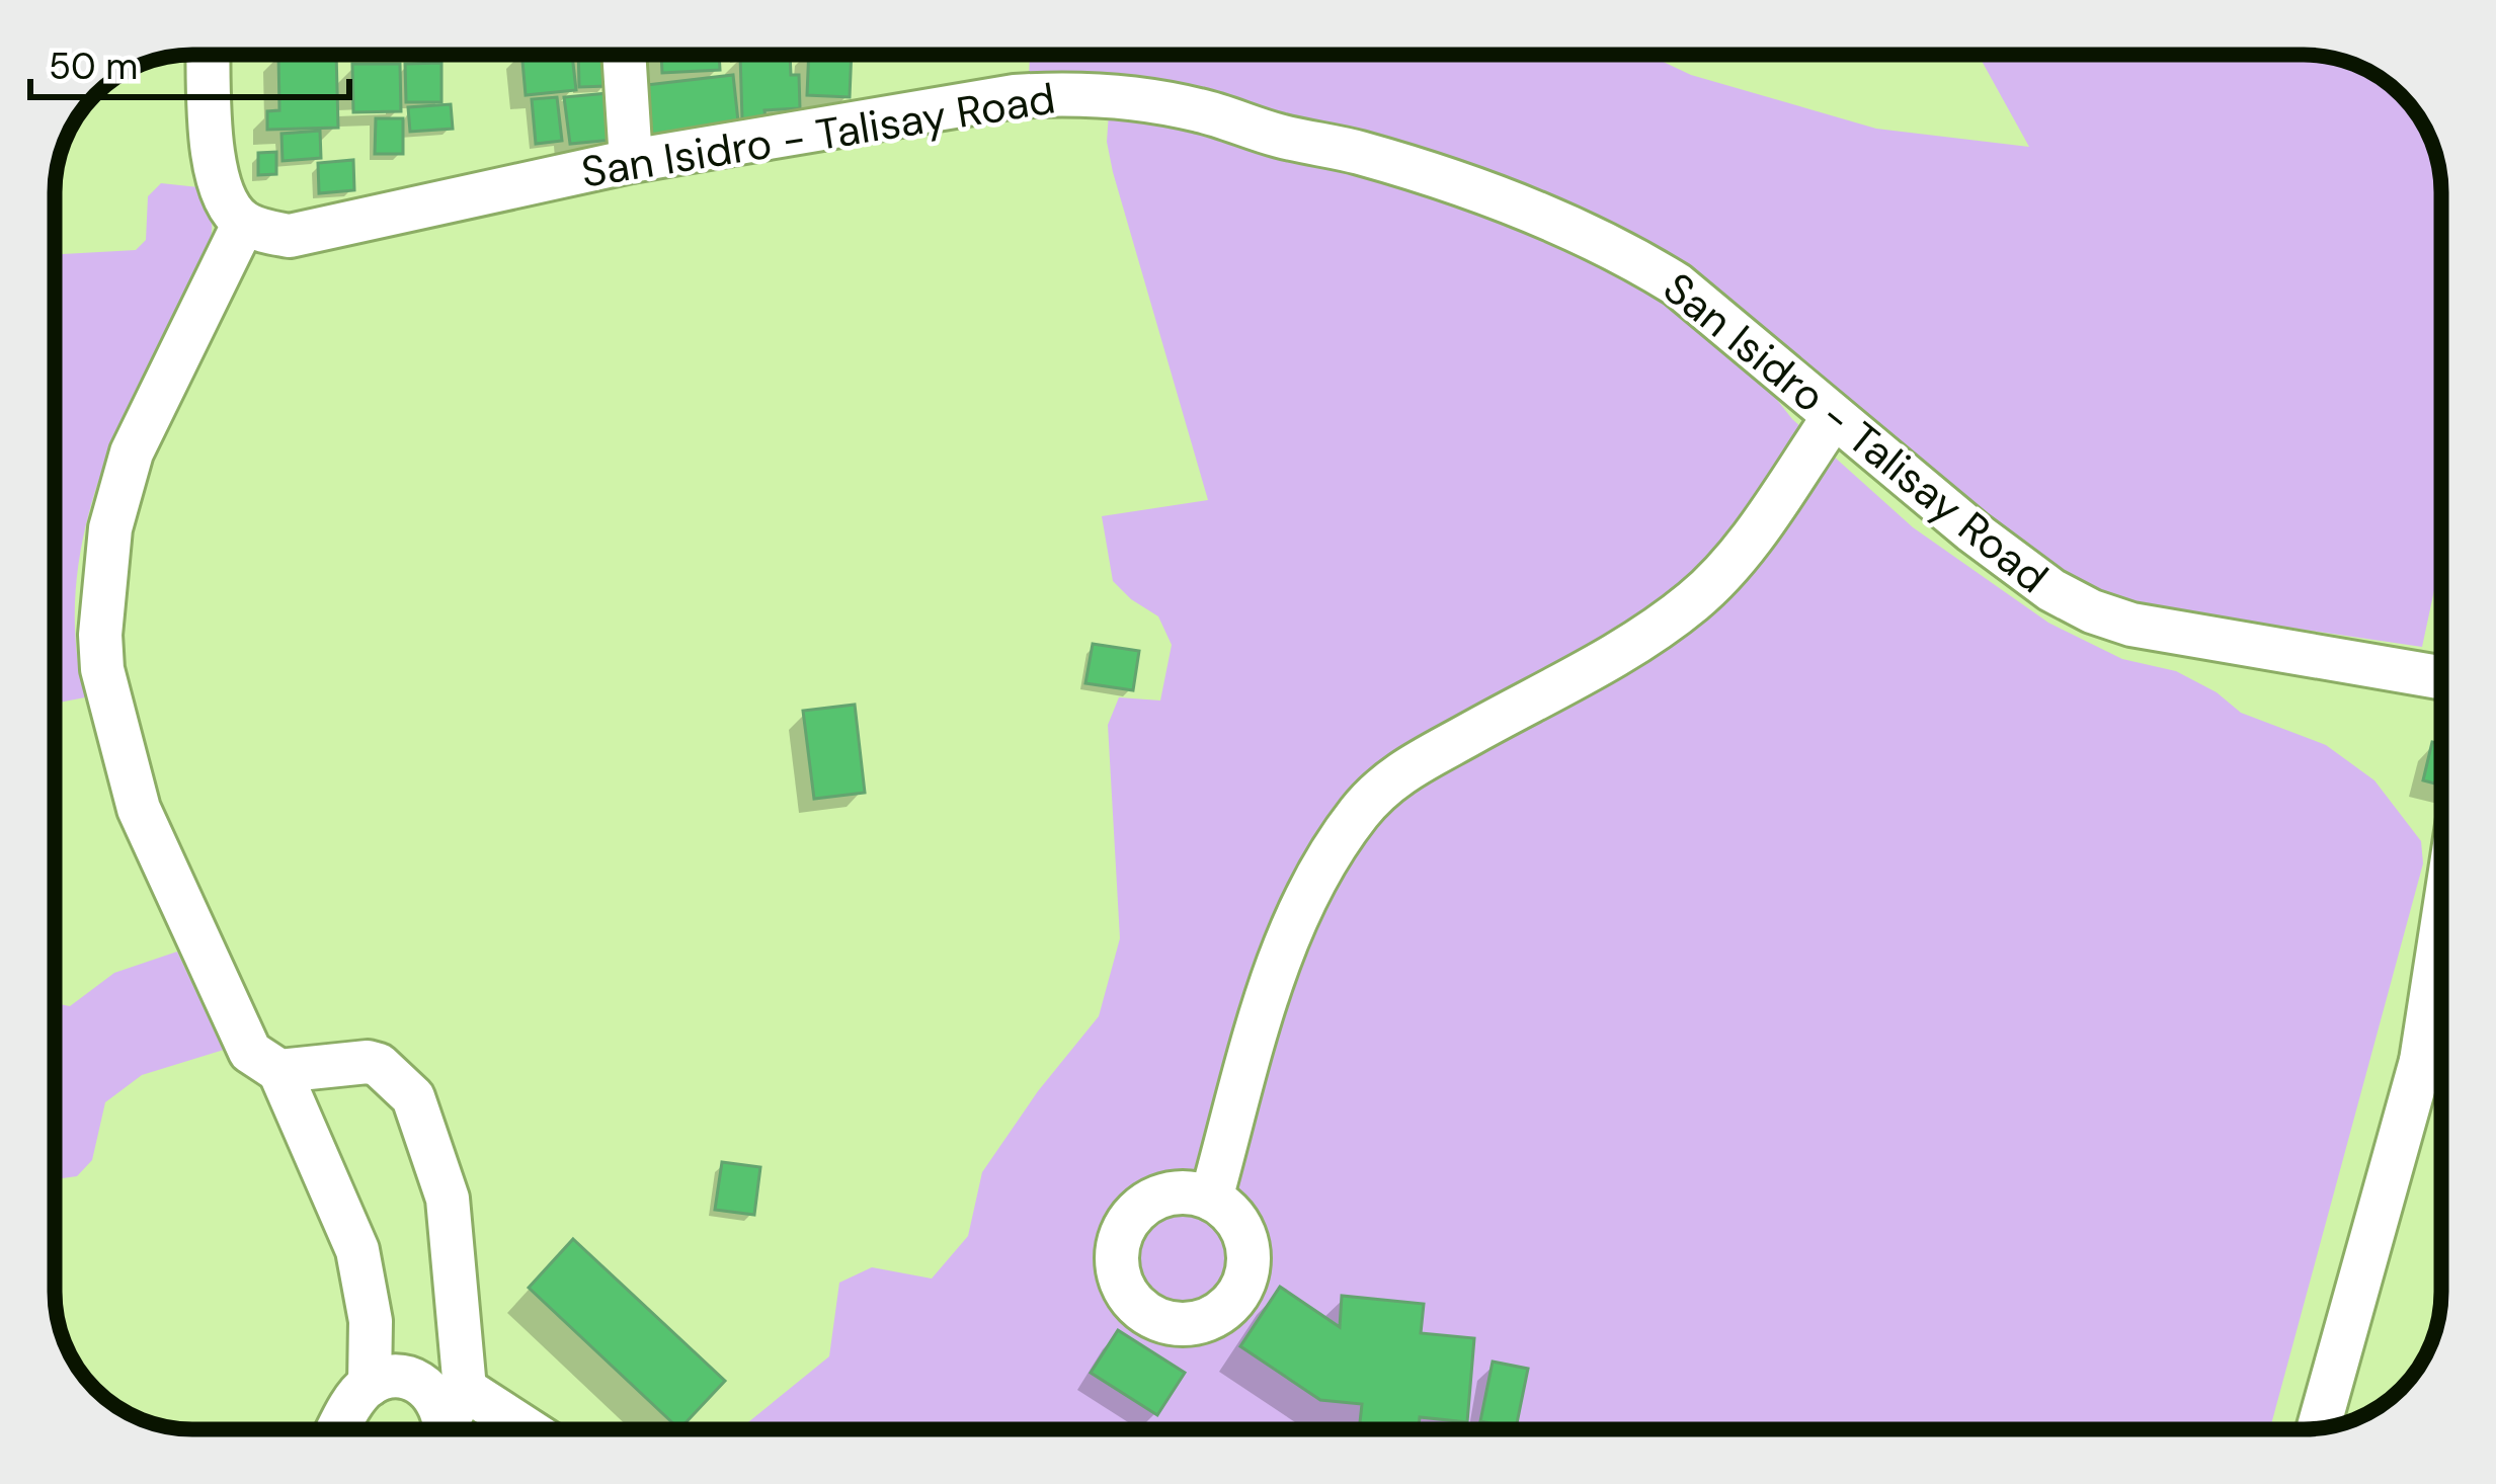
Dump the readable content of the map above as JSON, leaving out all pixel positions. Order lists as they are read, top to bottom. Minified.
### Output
{"streets":{"street":["San Isidro - Talisay Road"]},"scale_bar":"50 m"}
